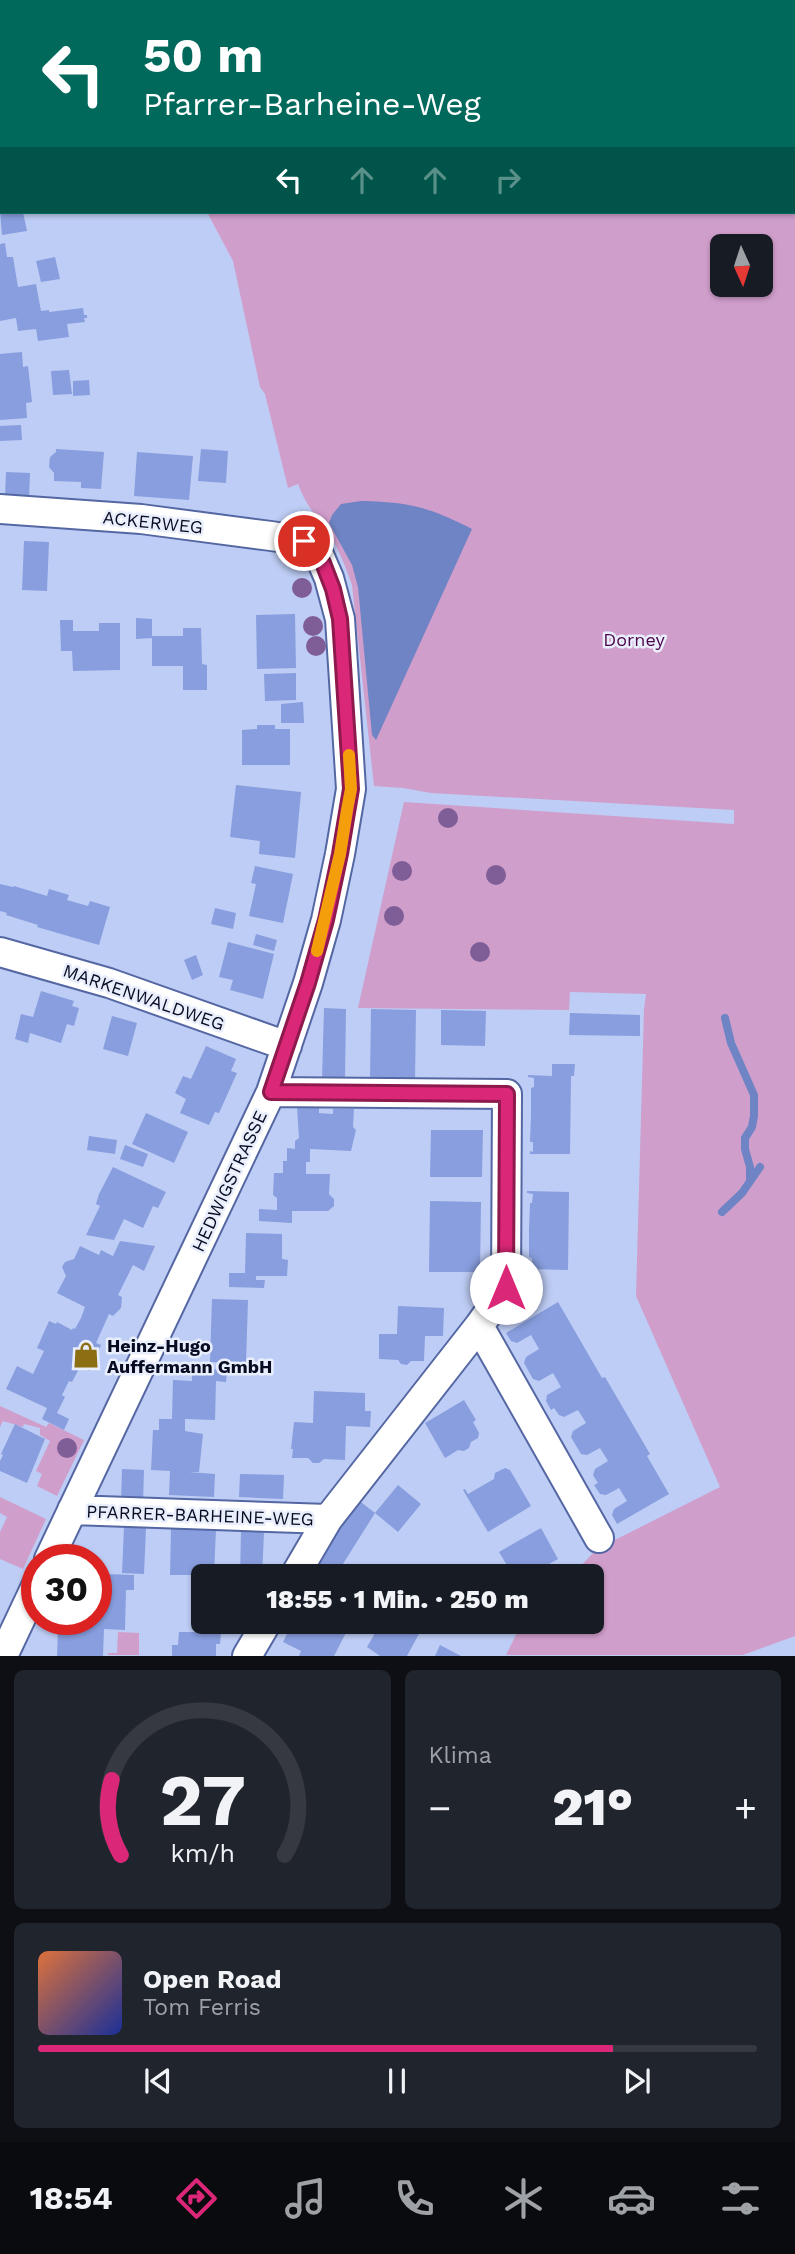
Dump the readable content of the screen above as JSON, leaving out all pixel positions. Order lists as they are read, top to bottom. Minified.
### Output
{"streets":{"street":["ACKERWEG","MARKENWALDWEG","HEDWIGSTRASSE","PFARRER-BARHEINE-WEG"]},"crossings":[["ACKERWEG","HEDWIGSTRASSE"],["MARKENWALDWEG","HEDWIGSTRASSE"],["HEDWIGSTRASSE","PFARRER-BARHEINE-WEG"]],"parks":["Dorney"],"places":{"shop":["Heinz-Hugo Auffermann GmbH"]},"north":"bottom","page":{"turn":["50 m","Pfarrer-Barheine-Weg"],"limit":"30","trip":"18:55 · 1 Min. · 250 m","tile":"Klima","heat":["−","21°","+"],"song":["Open Road","Tom Ferris"],"tabs":"18:54","gauge":["27","km/h"]}}
